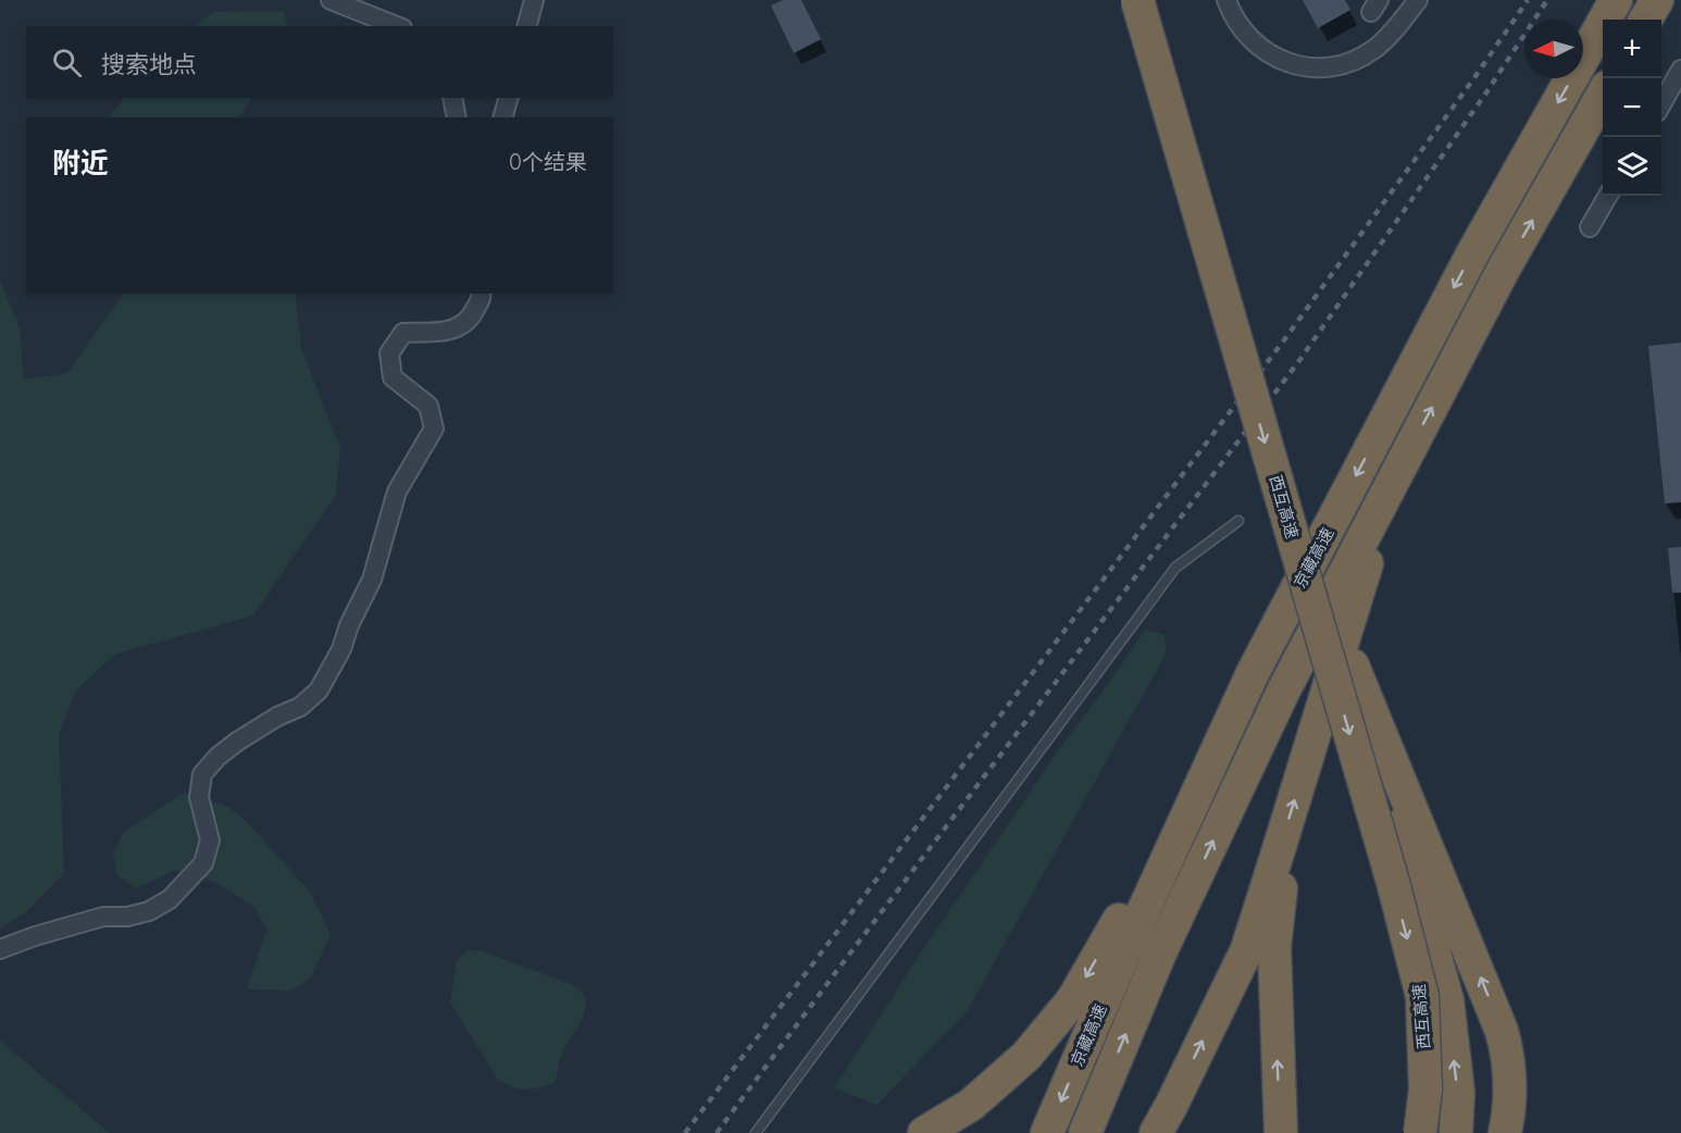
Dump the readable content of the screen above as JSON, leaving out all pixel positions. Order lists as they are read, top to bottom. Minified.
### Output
{"streets":{"highway":["西互高速","京藏高速"]},"north":"left","page":{"map_buttons":["+","−"],"search":"搜索地点","heading":["附近","0个结果"]}}
